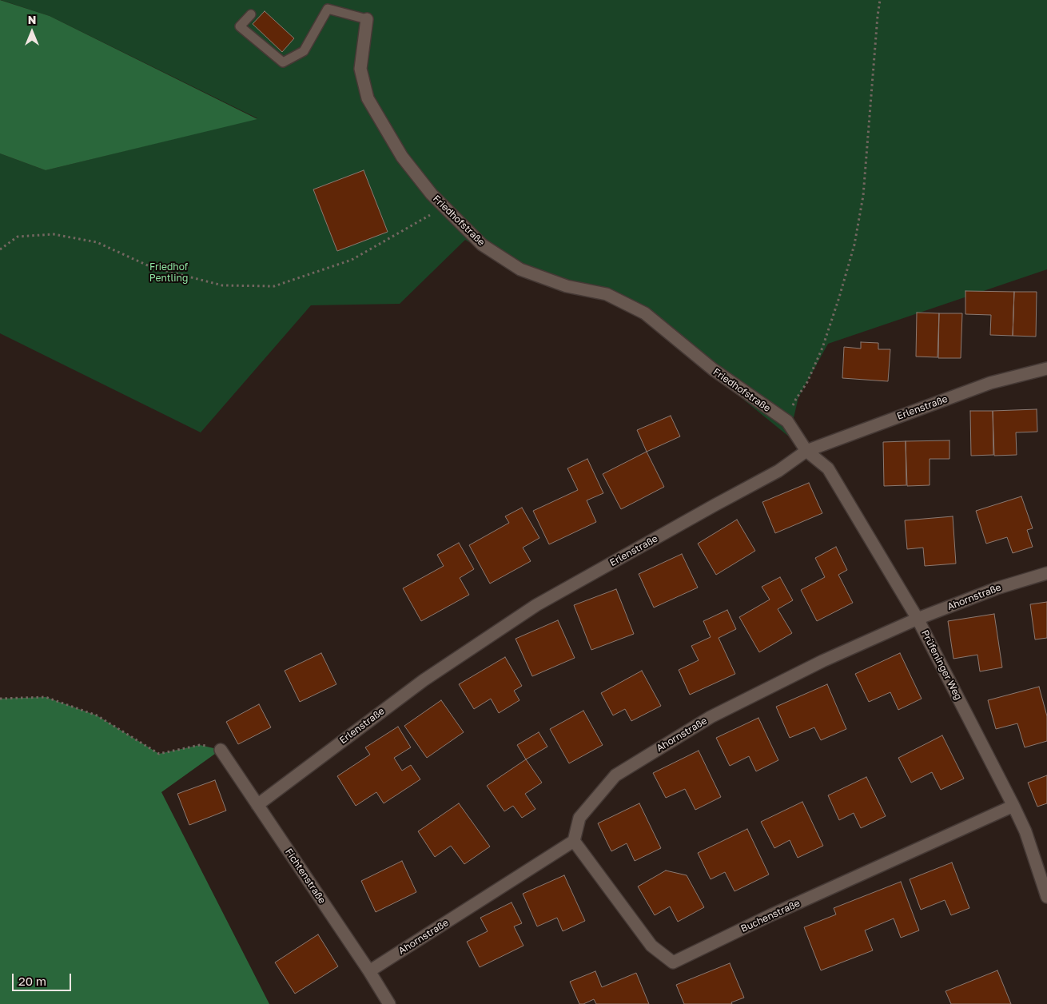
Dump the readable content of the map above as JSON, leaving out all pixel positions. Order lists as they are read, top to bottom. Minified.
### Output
{"streets":{"street":["Friedhofstraße","Erlenstraße","Ahornstraße","Prüfeninger Weg","Fichtenstraße","Buchenstraße"]},"crossings":[["Friedhofstraße","Erlenstraße"],["Friedhofstraße","Prüfeninger Weg"],["Erlenstraße","Prüfeninger Weg"],["Erlenstraße","Fichtenstraße"],["Ahornstraße","Prüfeninger Weg"],["Ahornstraße","Fichtenstraße"],["Ahornstraße","Buchenstraße"],["Prüfeninger Weg","Buchenstraße"]],"parks":["Friedhof Pentling"],"scale_bar":"20 m","north":"top"}
